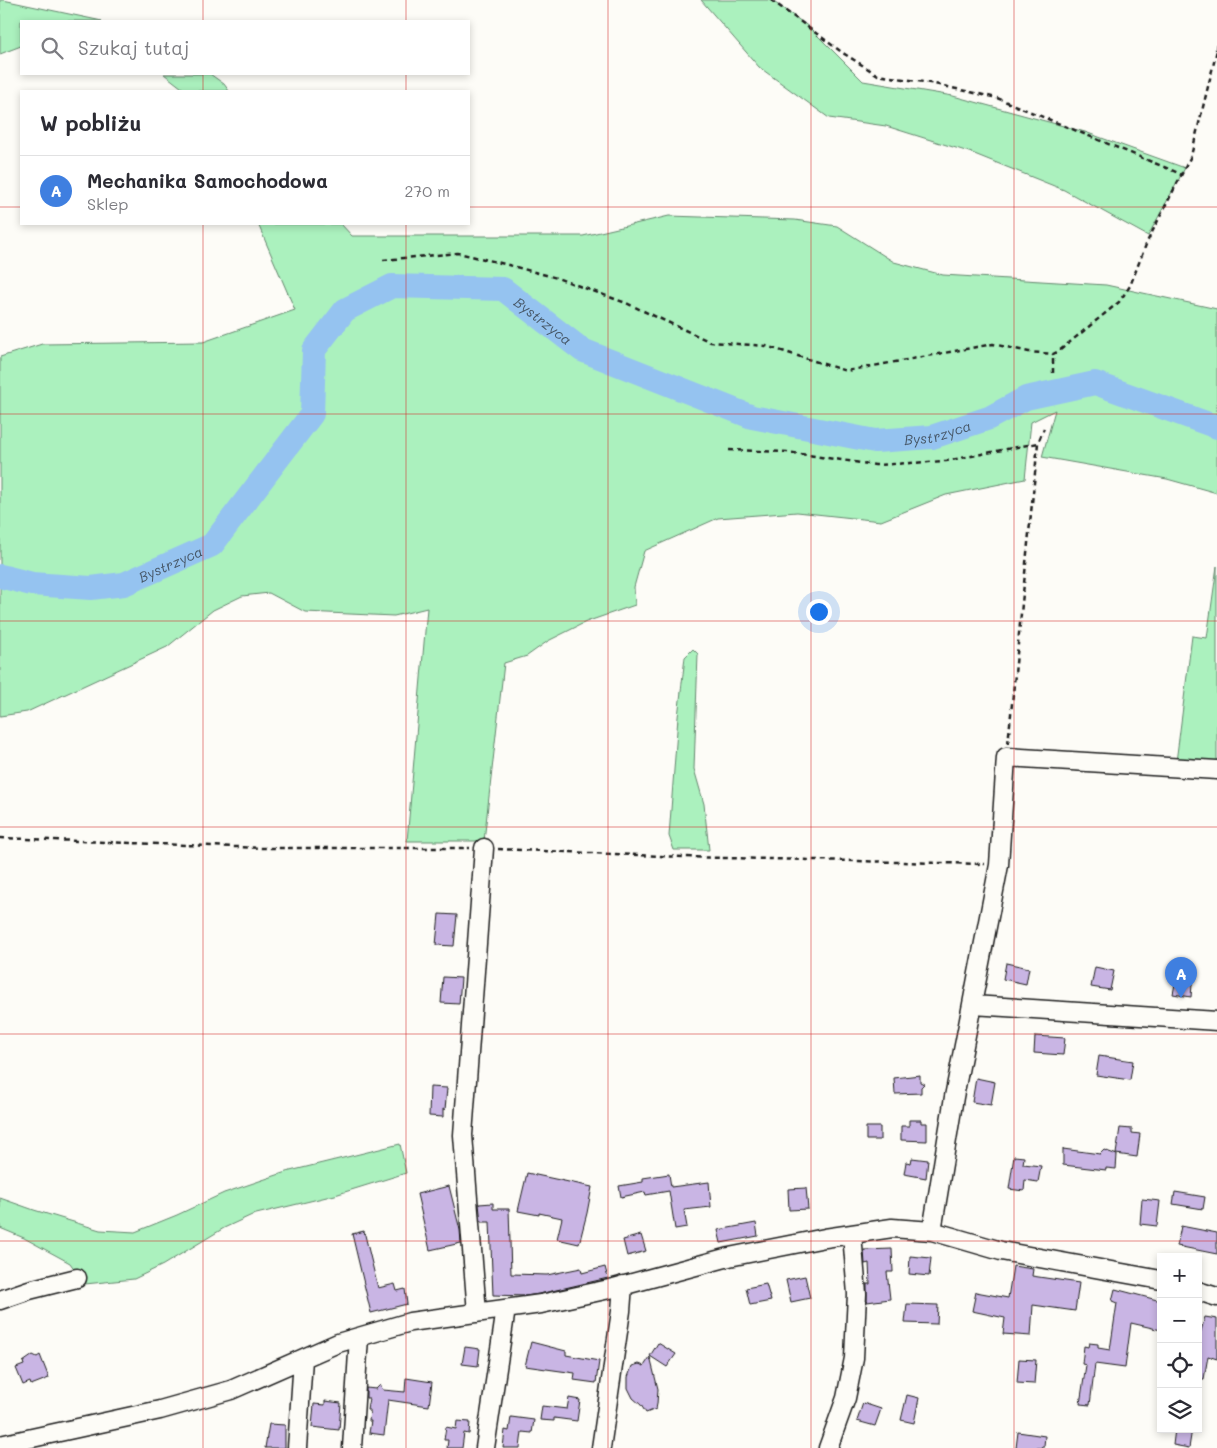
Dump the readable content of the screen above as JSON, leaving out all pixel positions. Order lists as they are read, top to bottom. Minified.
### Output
{"water":["Bystrzyca"],"page":{"search":"Szukaj tutaj","heading":"W pobliżu","list":[{"mark":"A","name":"Mechanika Samochodowa","note":"Sklep","value":"270 m"}],"pins":"A","map_buttons":["+","−"]}}
